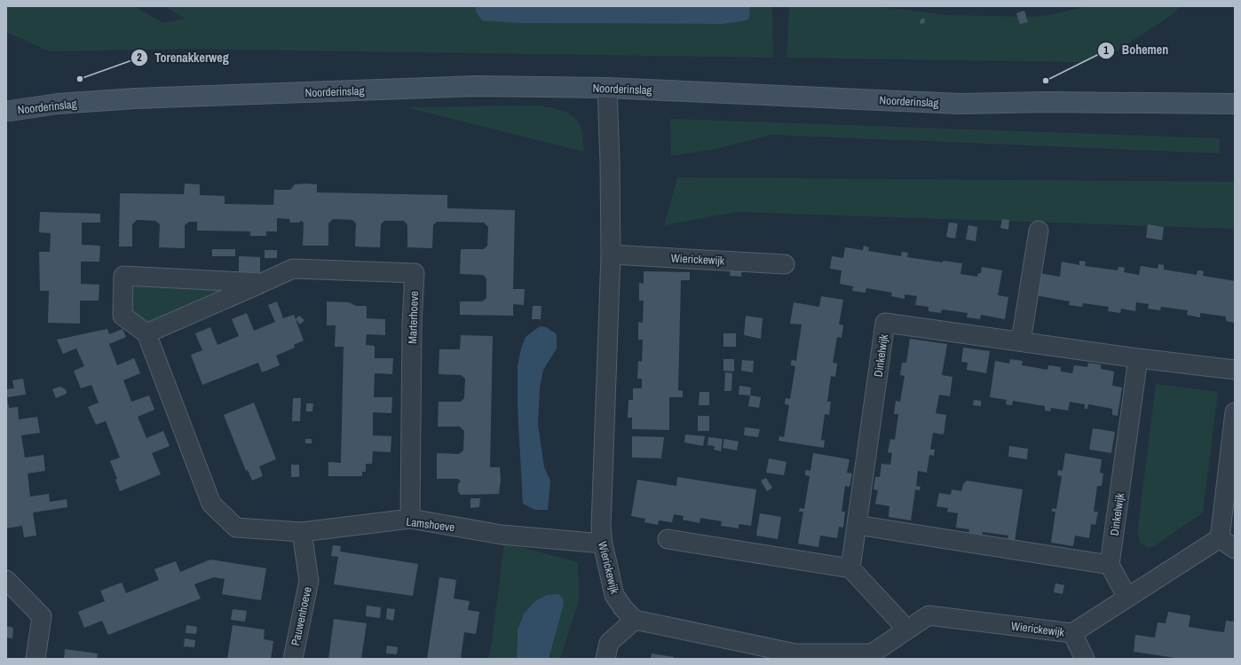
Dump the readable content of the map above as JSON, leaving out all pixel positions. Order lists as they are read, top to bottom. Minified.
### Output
{"streets":{"main road":["Noorderinslag"],"street":["Wierickewijk","Marterhoeve","Dinkelwijk","Lamshoeve","Pauwenhoeve"]},"crossings":[["Noorderinslag","Wierickewijk"],["Wierickewijk","Lamshoeve"],["Marterhoeve","Lamshoeve"],["Lamshoeve","Pauwenhoeve"]],"places":["Torenakkerweg","Bohemen"]}
